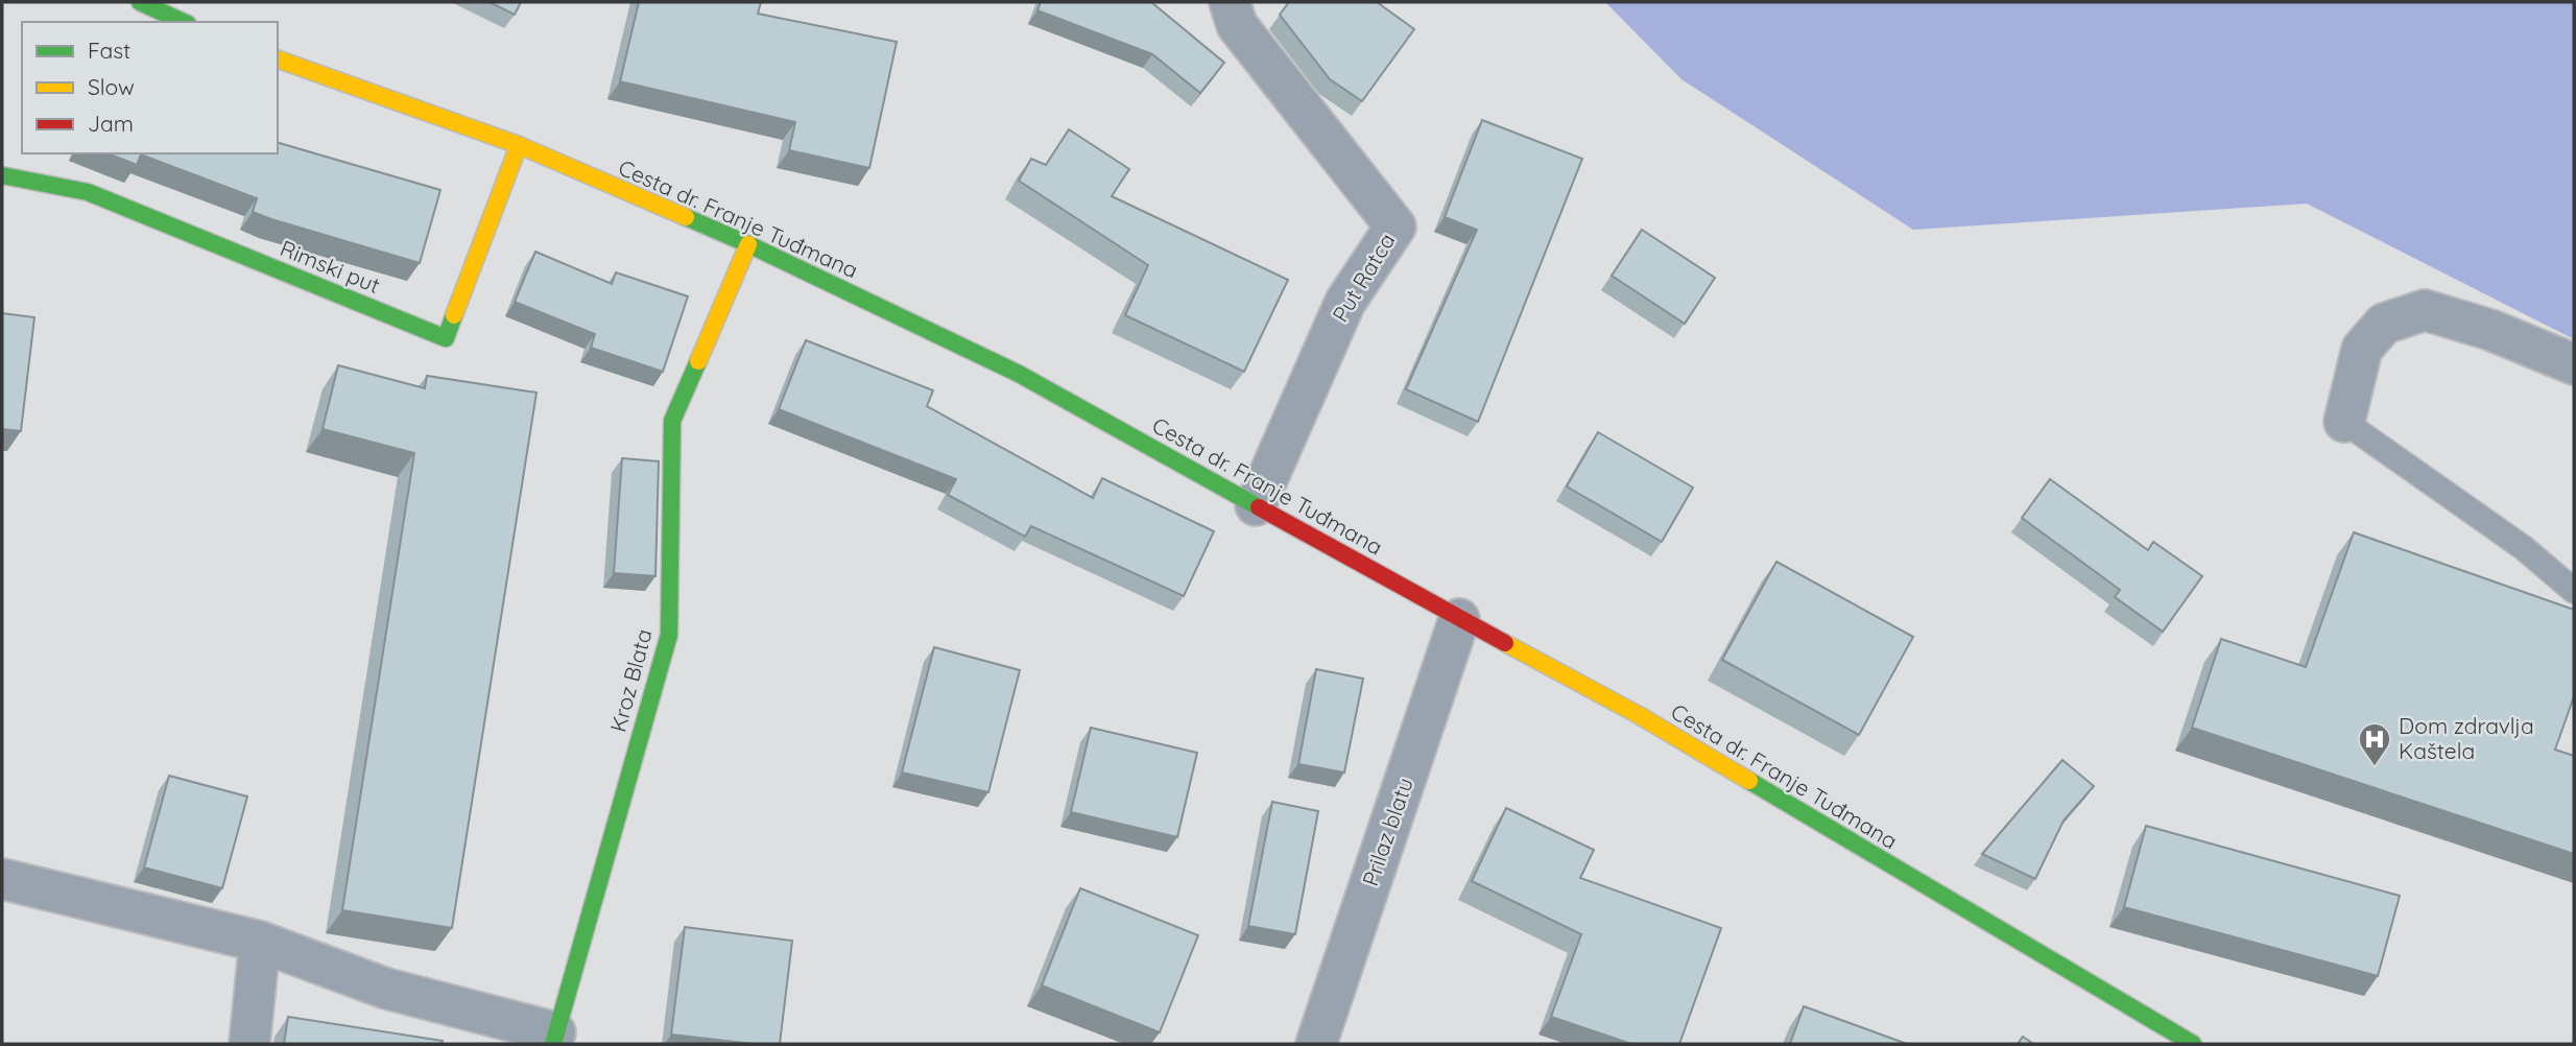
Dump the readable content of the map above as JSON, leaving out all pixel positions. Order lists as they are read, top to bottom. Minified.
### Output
{"streets":{"main road":["Cesta dr. Franje Tuđmana","Rimski put","Kroz Blata"],"street":["Put Ratca","Prilaz blatu"]},"crossings":[["Cesta dr. Franje Tuđmana","Rimski put"],["Cesta dr. Franje Tuđmana","Put Ratca"],["Cesta dr. Franje Tuđmana","Kroz Blata"],["Cesta dr. Franje Tuđmana","Prilaz blatu"]],"places":{"hospital":["Dom zdravlja Kaštela"]},"legend":["Fast","Slow","Jam"]}
